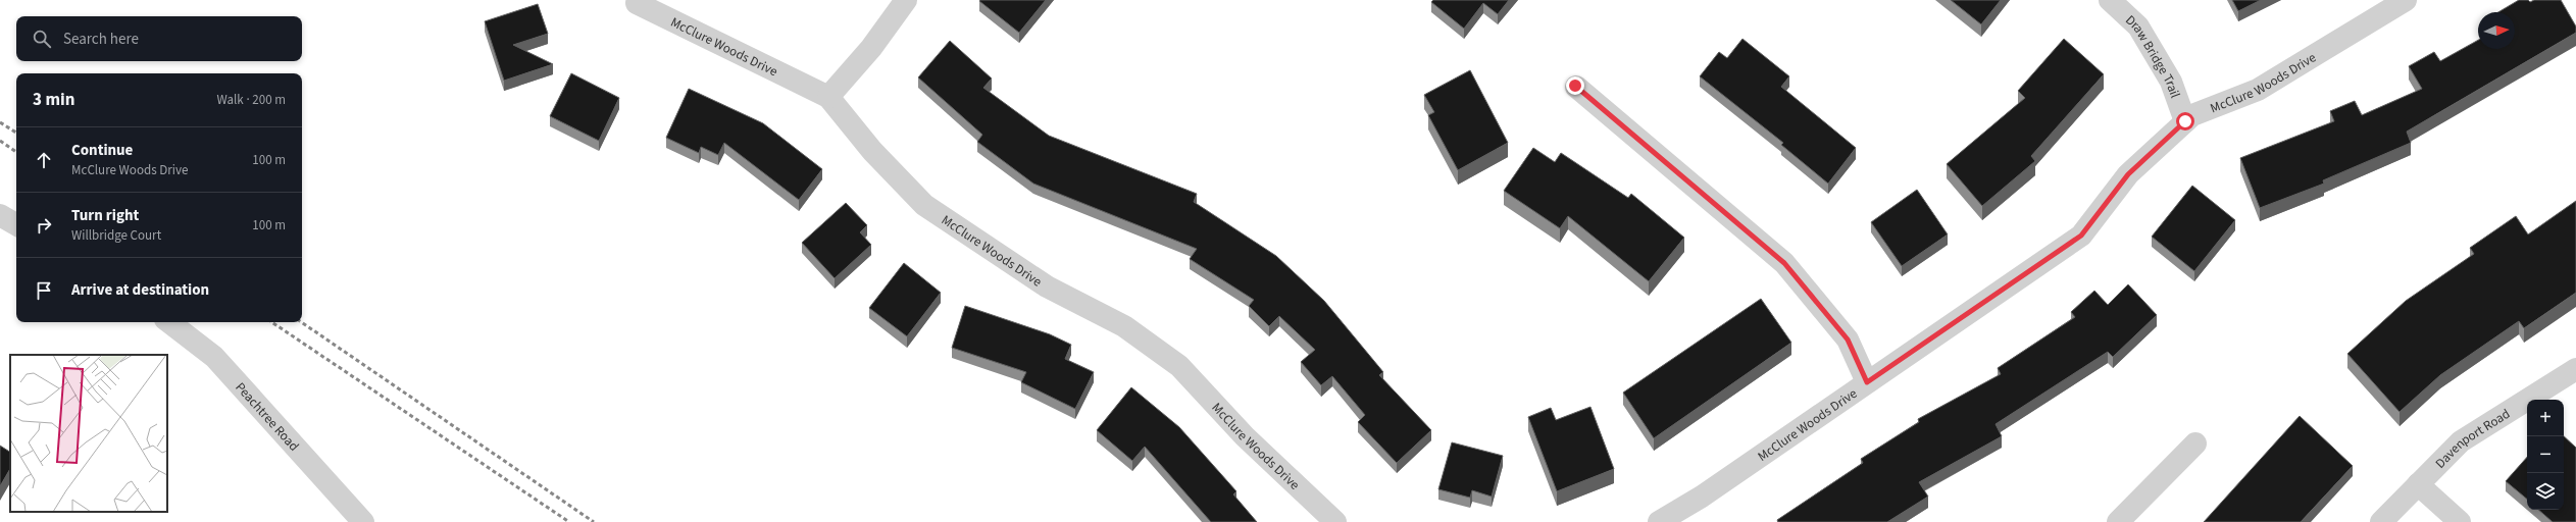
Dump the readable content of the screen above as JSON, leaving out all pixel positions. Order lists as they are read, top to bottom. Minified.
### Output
{"streets":{"street":["McClure Woods Drive","Draw Bridge Trail","Peachtree Road","Davenport Road"]},"crossings":[["McClure Woods Drive","Draw Bridge Trail"]],"north":"right","page":{"search":"Search here","heading":["3 min","Walk · 200 m"],"list":[["Continue","McClure Woods Drive","100 m"],["Turn right","Willbridge Court","100 m"],"Arrive at destination"],"map_buttons":["+","−"]}}
